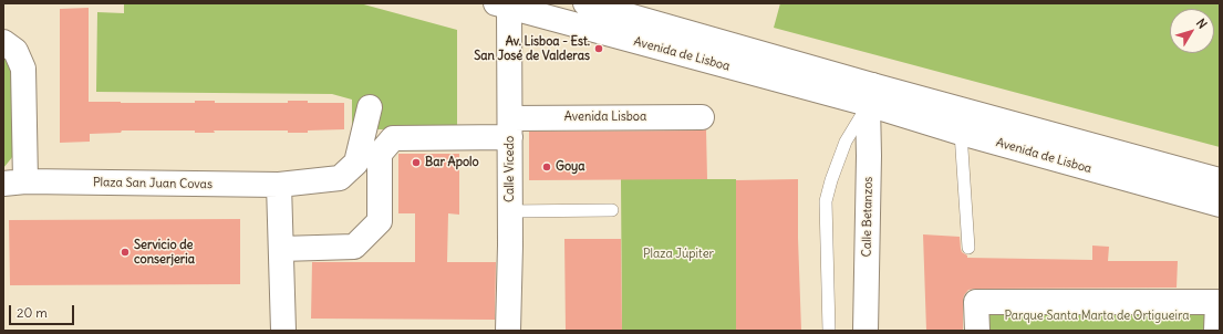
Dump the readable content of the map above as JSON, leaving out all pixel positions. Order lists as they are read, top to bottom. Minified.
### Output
{"streets":{"street":["Avenida de Lisboa","Avenida Lisboa","Calle Vicedo","Plaza San Juan Covas","Calle Betanzos"]},"crossings":[["Avenida de Lisboa","Calle Vicedo"],["Avenida de Lisboa","Calle Betanzos"],["Avenida Lisboa","Calle Vicedo"]],"parks":["Plaza Júpiter","Parque Santa Marta de Ortigueira"],"places":["Av. Lisboa - Est. San José de Valderas","Bar Apolo","Goya","Servicio de conserjeria"],"scale_bar":"20 m","north":"top right"}
